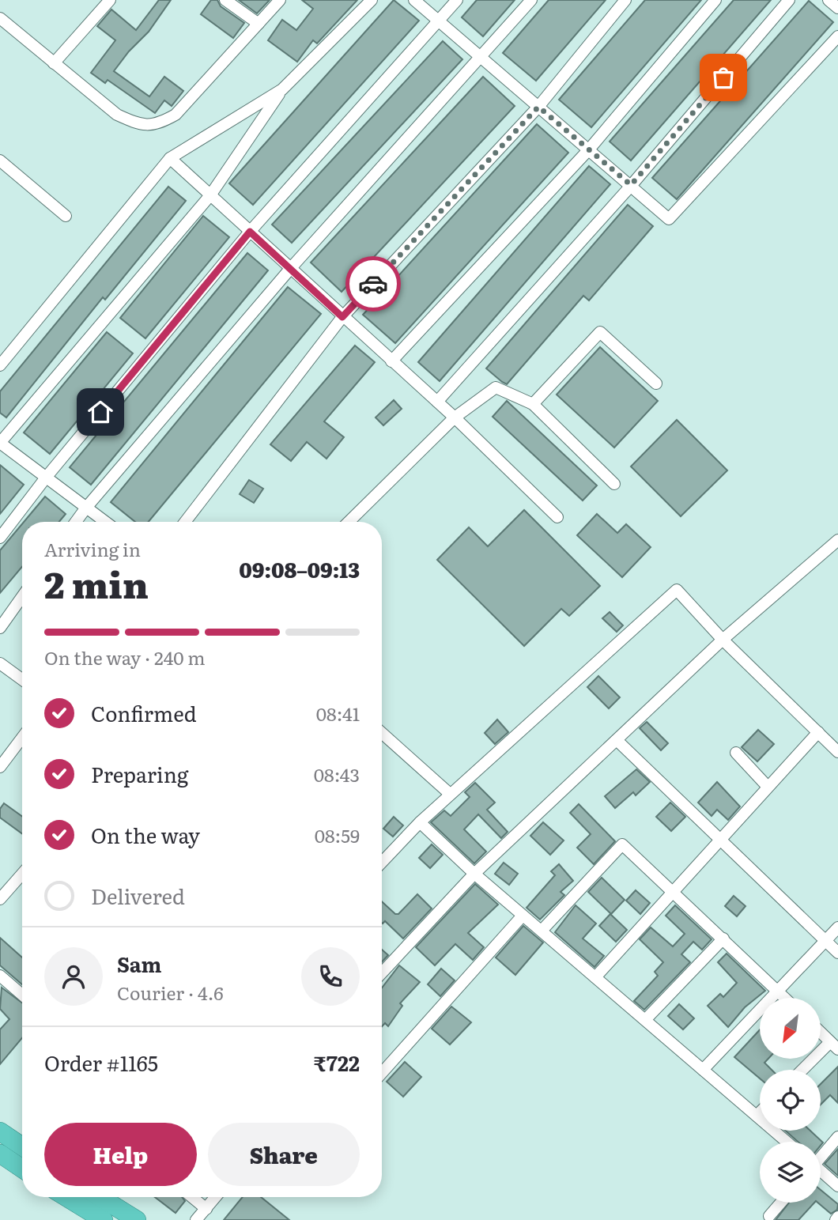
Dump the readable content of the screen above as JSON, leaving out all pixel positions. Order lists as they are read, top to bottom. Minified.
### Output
{"north":"bottom left","page":{"heading":["2 min","Arriving in","09:08–09:13"],"panel":["Sam","Courier · 4.6","Order #1165","₹722"],"bar":"On the way · 240 m","list":[["Confirmed","08:41"],["Preparing","08:43"],["On the way","08:59"],"Delivered"],"buttons":["Help","Share"]}}
